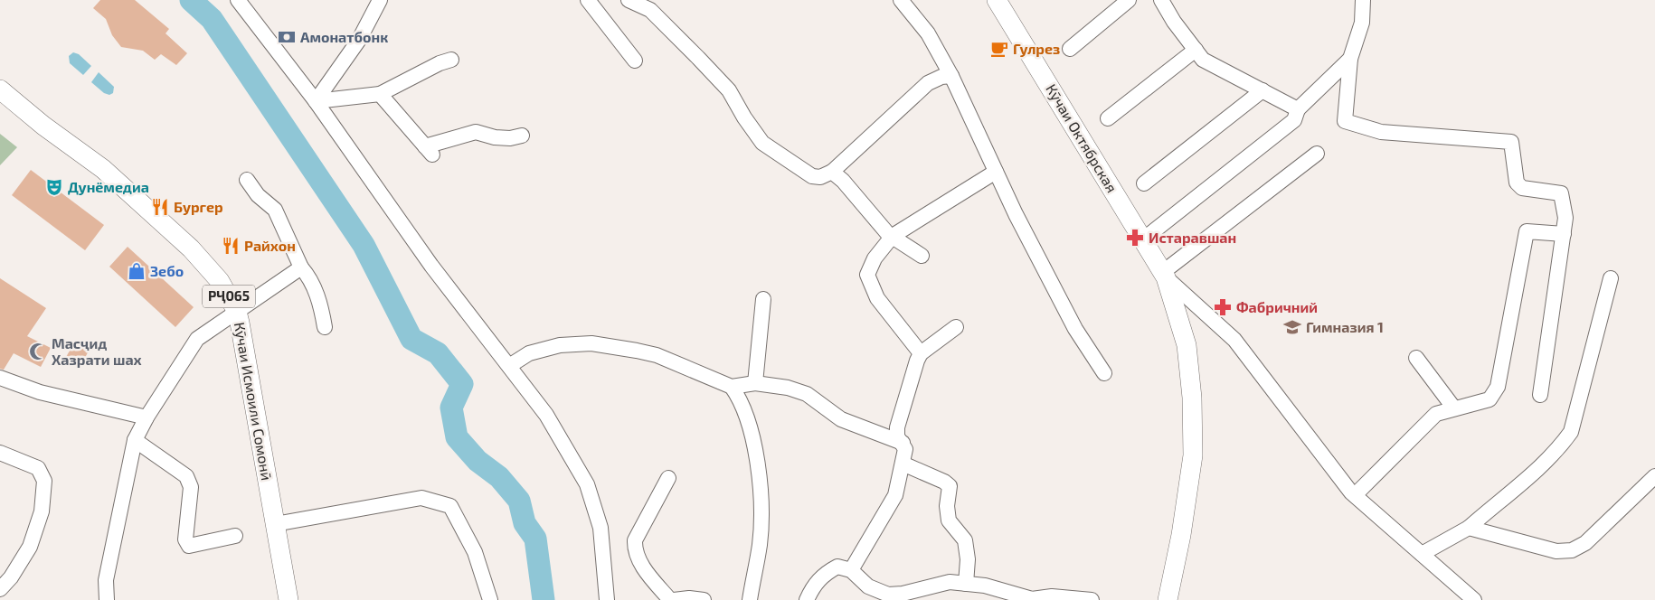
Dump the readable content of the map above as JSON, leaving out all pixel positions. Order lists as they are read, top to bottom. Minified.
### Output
{"streets":{"main road":["Кӯчаи Октябрская","РҶ065","Кӯчаи Исмоили Сомонӣ"]},"places":{"bank":["Амонатбонк"],"cafe":["Гулрез"],"theatre":["Дунёмедиа"],"restaurant":["Бургер","Райхон"],"pharmacy":["Истаравшан","Фабричний"],"shop":["Зебо"],"school or university":["Гимназия 1"],"mosque":["Масҷид Хазрати шах"]}}
